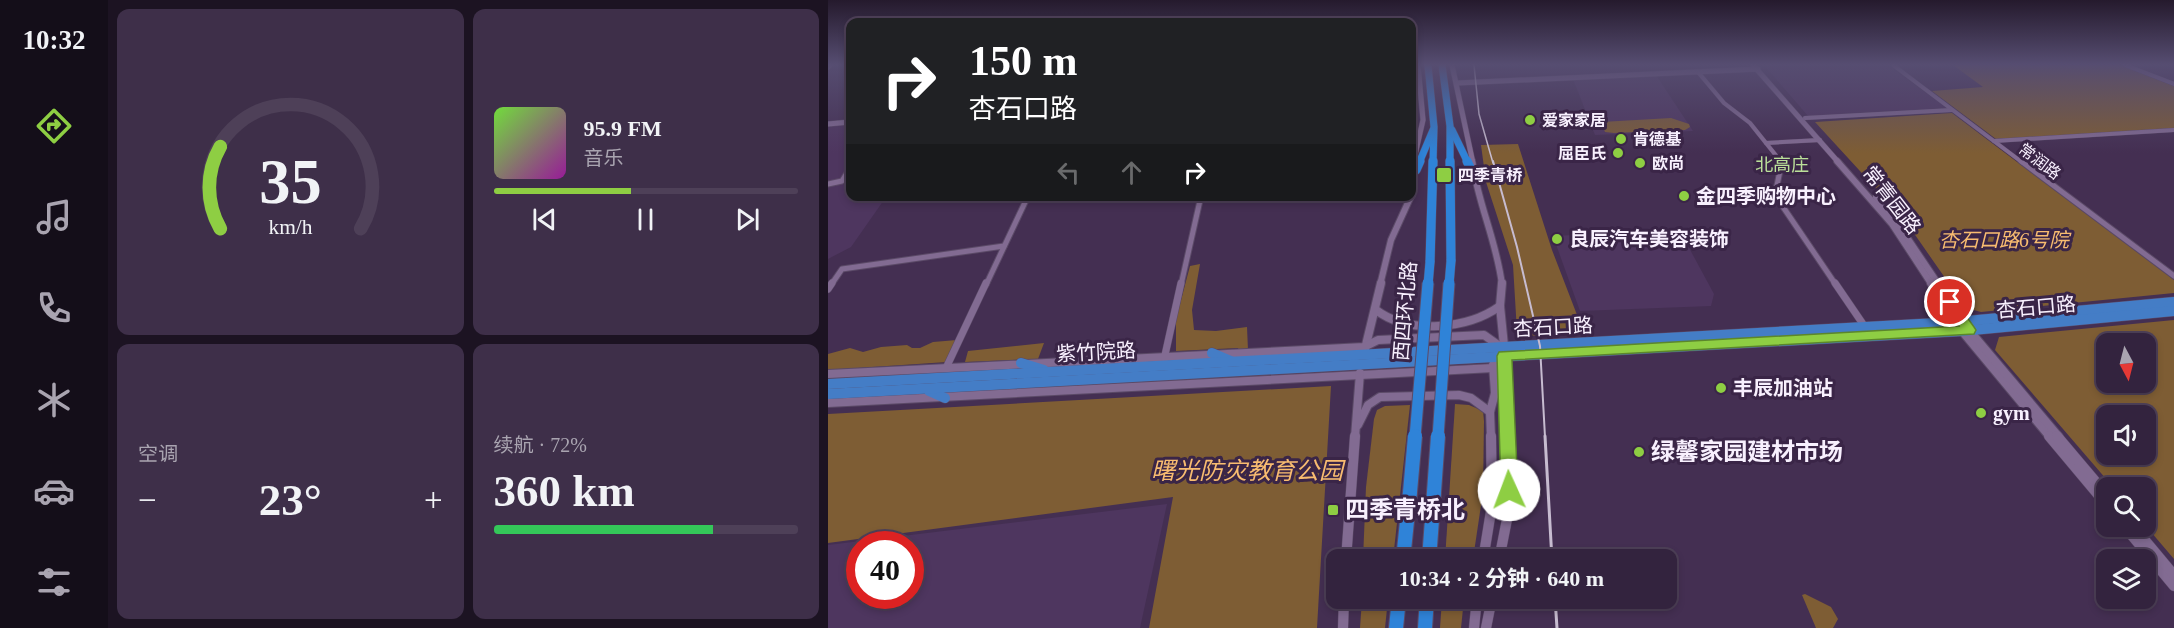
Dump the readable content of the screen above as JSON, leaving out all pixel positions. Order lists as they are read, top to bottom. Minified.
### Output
{"streets":{"highway":["西四环北路"],"main road":["杏石口路","紫竹院路"],"street":["常润路","常青园路"]},"crossings":[["常青园路","杏石口路"],["杏石口路","西四环北路"],["杏石口路","紫竹院路"],["西四环北路","紫竹院路"]],"districts":["北高庄"],"parks":["杏石口路6号院","曙光防灾教育公园"],"places":{"other":["爱家家居","肯德基","屈臣氏","欧尚","金四季购物中心","良辰汽车美容装饰","丰辰加油站","gym","绿馨家园建材市场"],"transit":["四季青桥","四季青桥北"]},"north":"bottom","page":{"tabs":"10:32","turn":["150 m","杏石口路"],"song":["95.9 FM","音乐"],"tile":["空调",["续航 · 72%","360 km"]],"heat":["−","23°","+"],"limit":"40","trip":"10:34 · 2 分钟 · 640 m","gauge":["35","km/h"]}}
